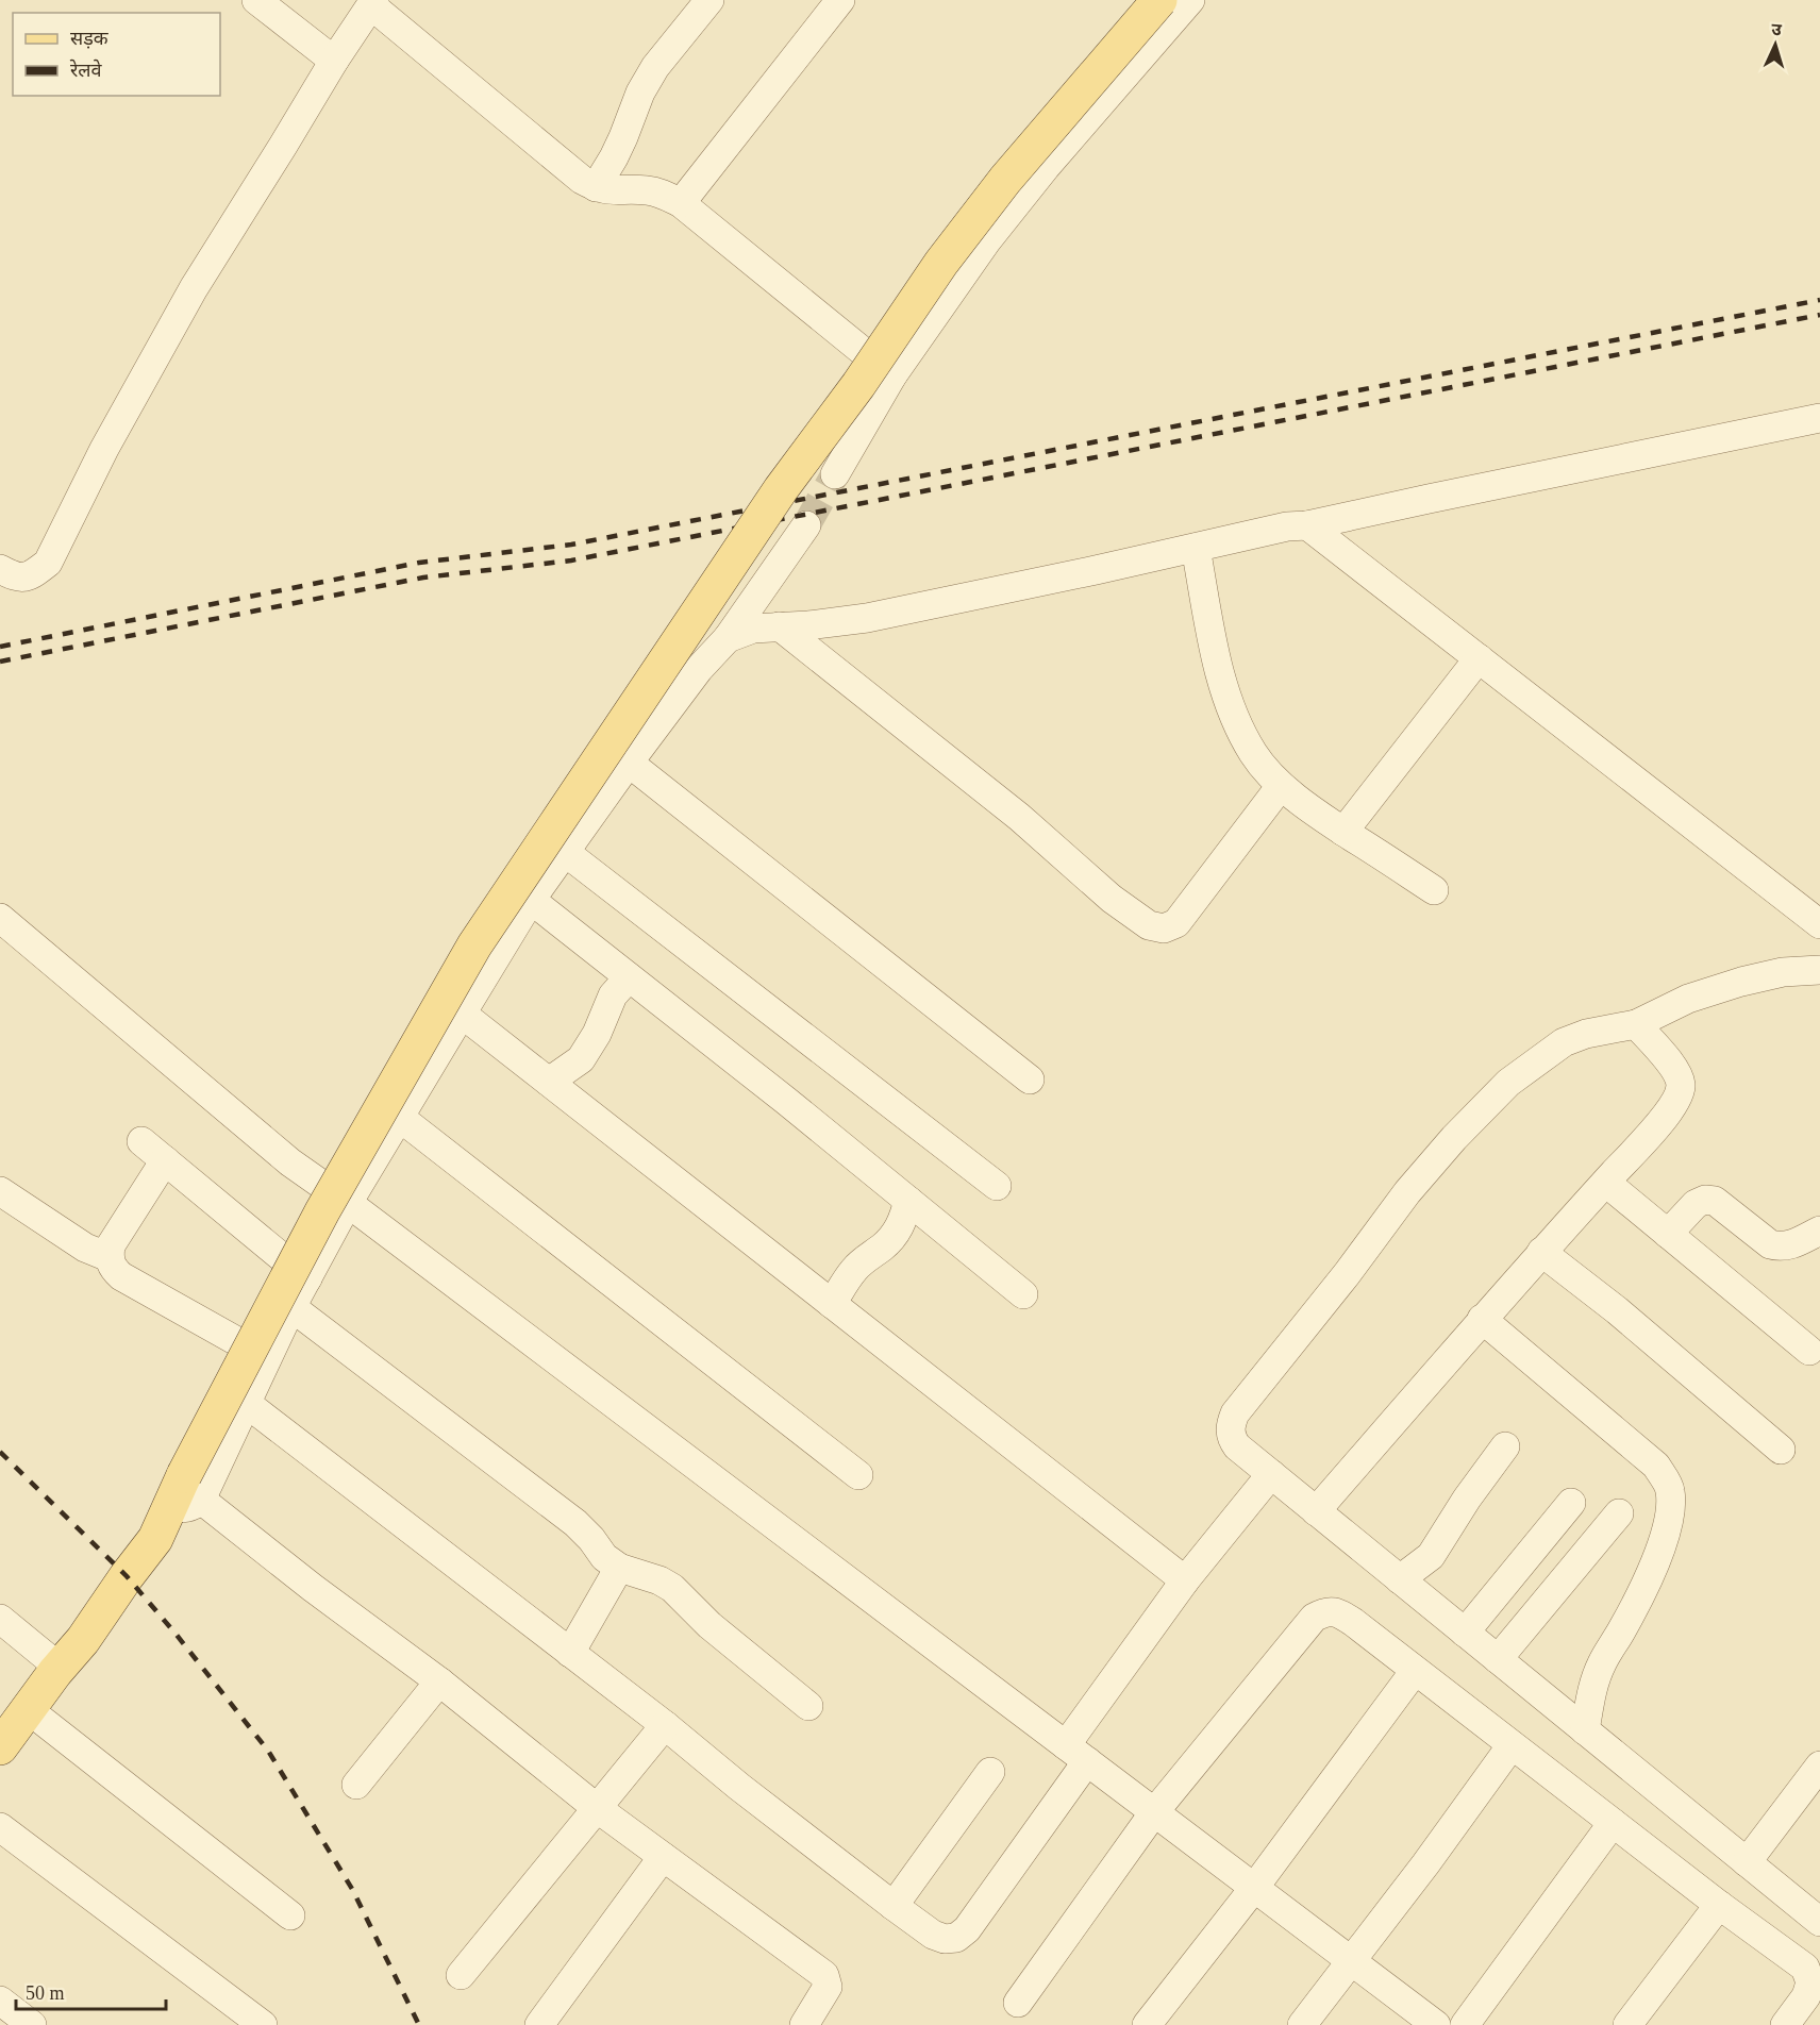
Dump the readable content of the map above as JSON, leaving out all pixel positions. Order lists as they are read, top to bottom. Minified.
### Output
{"legend":["सड़क","रेलवे"],"scale_bar":"50 m","north":"top"}
